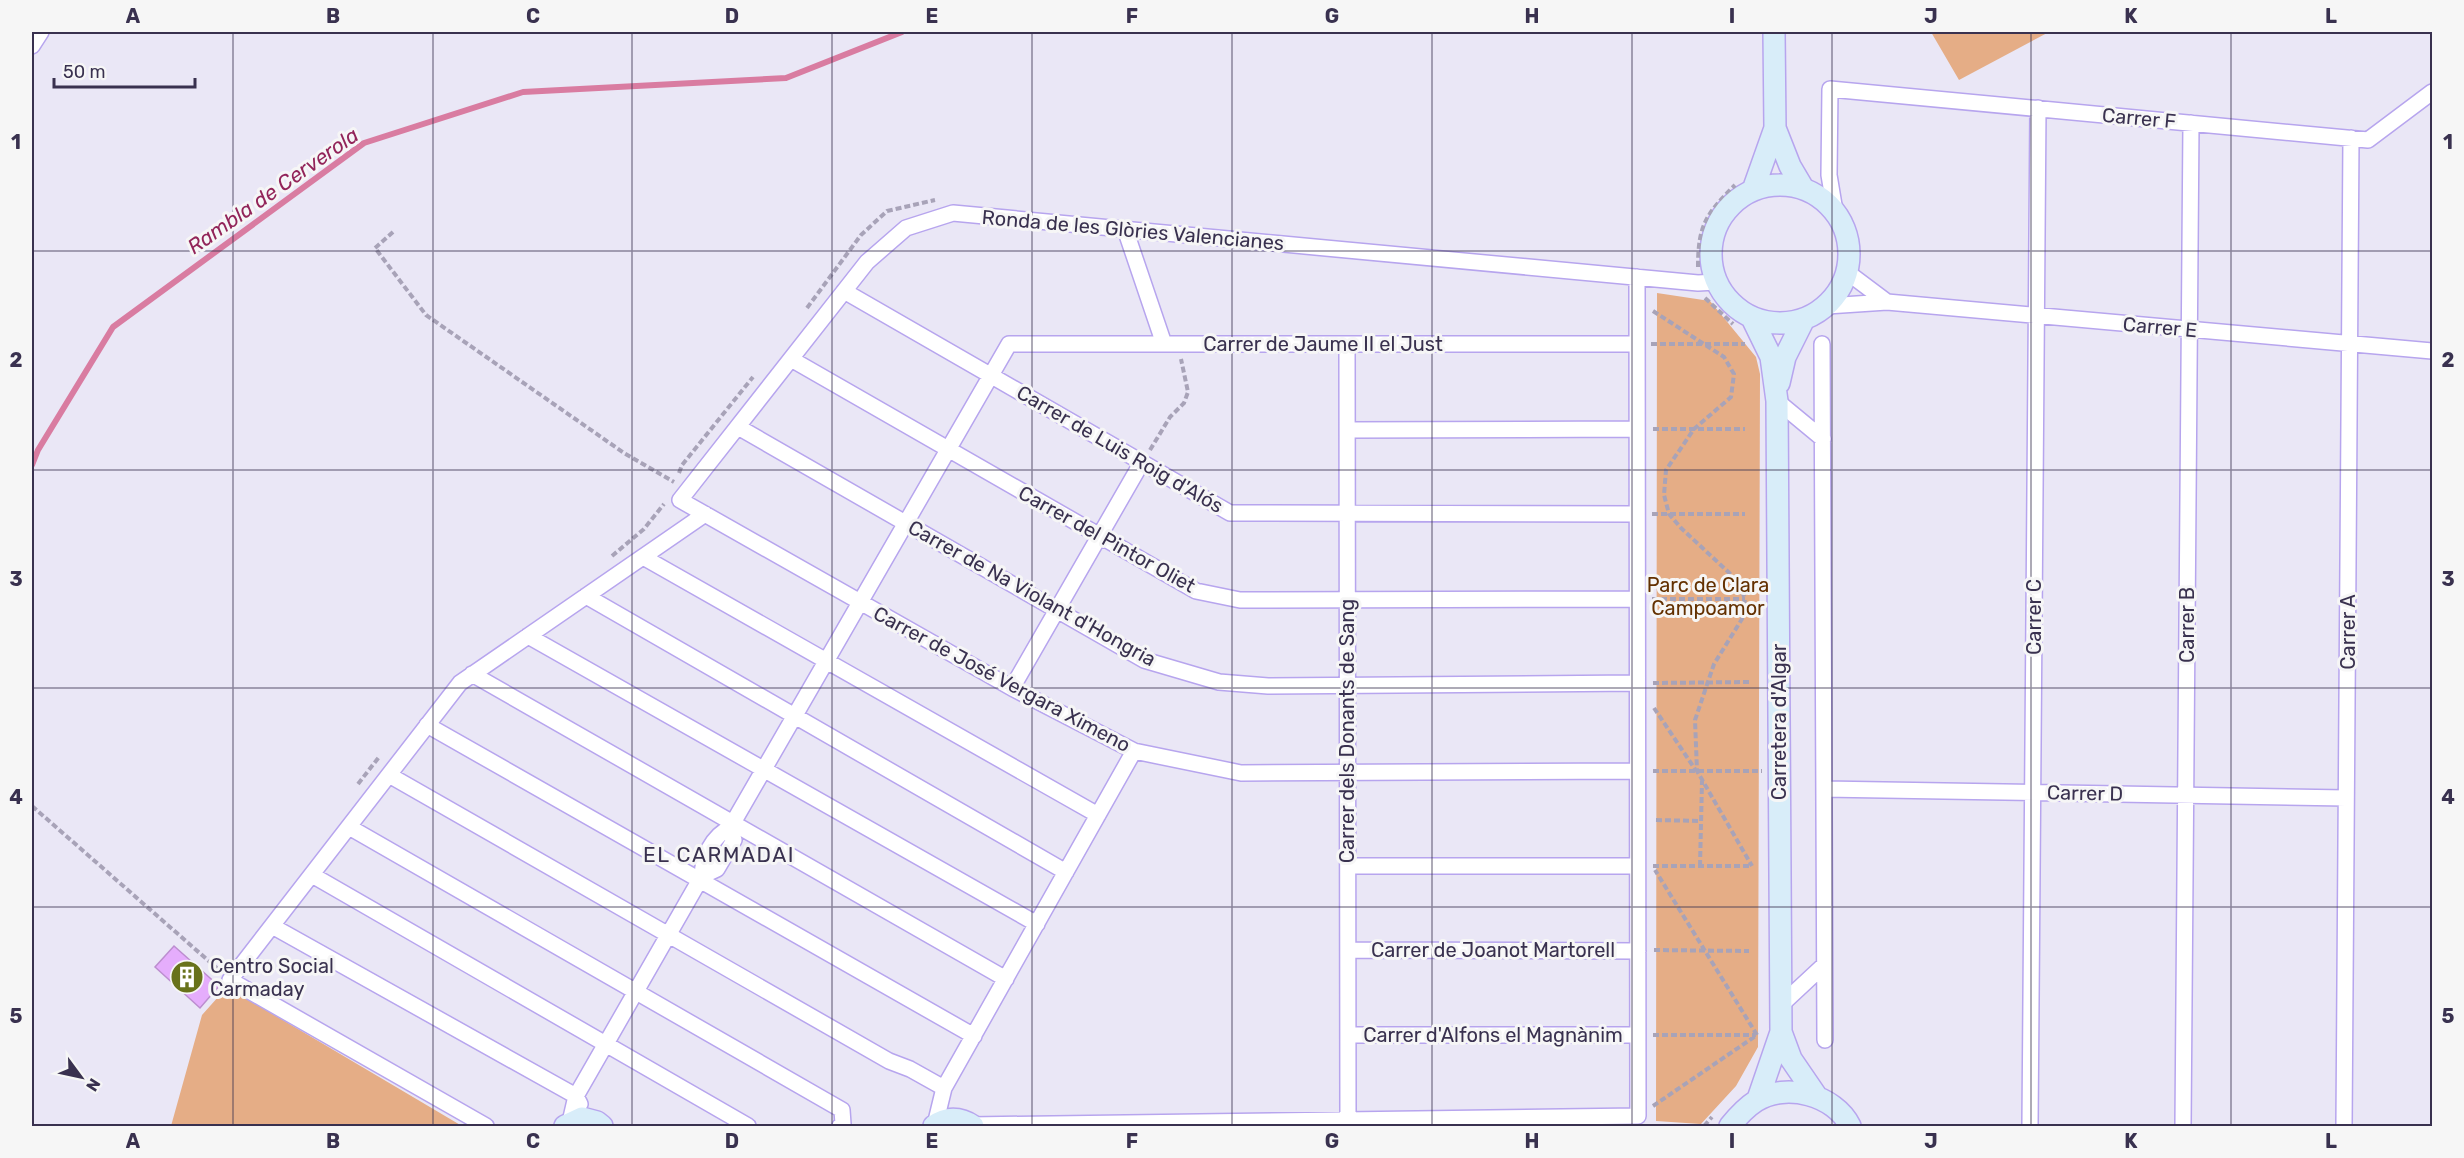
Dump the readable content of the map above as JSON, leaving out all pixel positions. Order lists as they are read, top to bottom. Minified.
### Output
{"streets":{"main road":["Carretera d'Algar"],"street":["Carrer F","Ronda de les Glòries Valencianes","Carrer E","Carrer de Jaume II el Just","Carrer de Luis Roig d'Alós","Carrer del Pintor Oliet","Carrer de Na Violant d'Hongria","Carrer C","Carrer B","Carrer A","Carrer de José Vergara Ximeno","Carrer dels Donants de Sang","Carrer D","Carrer de Joanot Martorell","Carrer d'Alfons el Magnànim"]},"crossings":[["Carrer F","Ronda de les Glòries Valencianes"],["Carrer F","Carrer E"],["Carrer F","Carrer C"],["Carrer F","Carrer B"],["Carrer F","Carrer A"],["Carrer F","Carretera d'Algar"],["Ronda de les Glòries Valencianes","Carrer E"],["Ronda de les Glòries Valencianes","Carrer de Luis Roig d'Alós"],["Ronda de les Glòries Valencianes","Carrer del Pintor Oliet"],["Ronda de les Glòries Valencianes","Carrer de Na Violant d'Hongria"],["Ronda de les Glòries Valencianes","Carrer de José Vergara Ximeno"],["Ronda de les Glòries Valencianes","Carretera d'Algar"],["Carrer E","Carrer C"],["Carrer E","Carrer B"],["Carrer E","Carrer A"],["Carrer E","Carretera d'Algar"],["Carrer de Jaume II el Just","Carrer de Luis Roig d'Alós"],["Carrer de Jaume II el Just","Carrer dels Donants de Sang"],["Carrer de Luis Roig d'Alós","Carrer dels Donants de Sang"],["Carrer del Pintor Oliet","Carrer dels Donants de Sang"],["Carrer de Na Violant d'Hongria","Carrer dels Donants de Sang"],["Carrer C","Carrer D"],["Carrer B","Carrer D"],["Carrer A","Carrer D"],["Carrer de José Vergara Ximeno","Carrer dels Donants de Sang"],["Carrer dels Donants de Sang","Carrer de Joanot Martorell"],["Carrer dels Donants de Sang","Carrer d'Alfons el Magnànim"]],"districts":["EL CARMADAI"],"water":["Rambla de Cerverola"],"parks":["Parc de Clara Campoamor"],"places":{"building":["Centro Social Carmaday"]},"scale_bar":"50 m","north":"bottom right","grid":{"columns":["A","B","C","D","E","F","G","H","I","J","K","L"],"rows":["1","2","3","4","5"]}}
